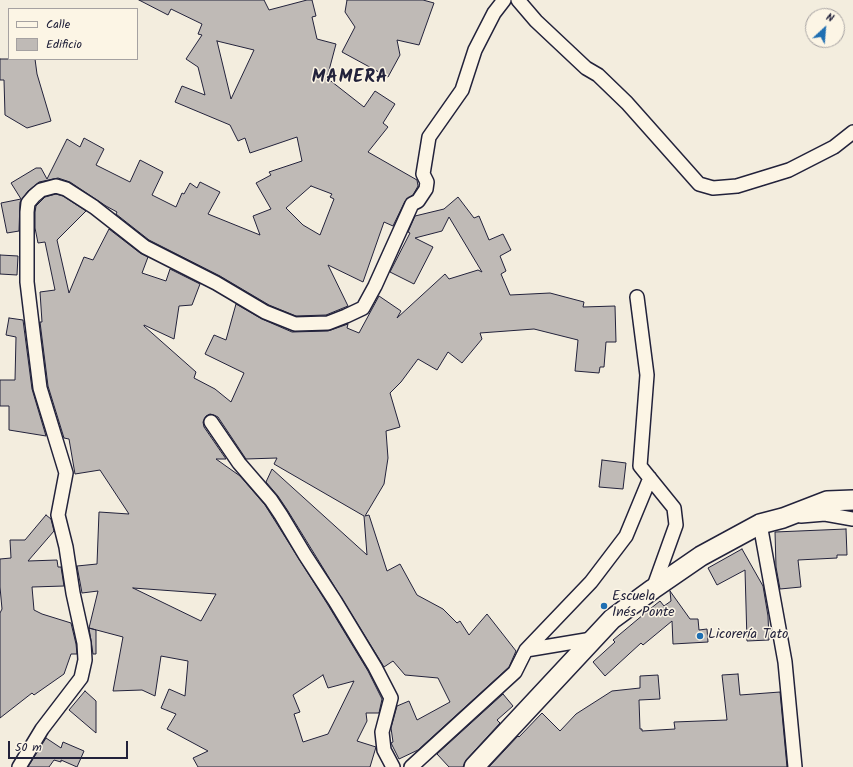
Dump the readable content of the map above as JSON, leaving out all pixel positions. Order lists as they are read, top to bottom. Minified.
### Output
{"districts":["MAMERA"],"places":["Escuela Inés Ponte","Licorería Tato"],"legend":["Calle","Edificio"],"scale_bar":"50 m","north":"top right"}
